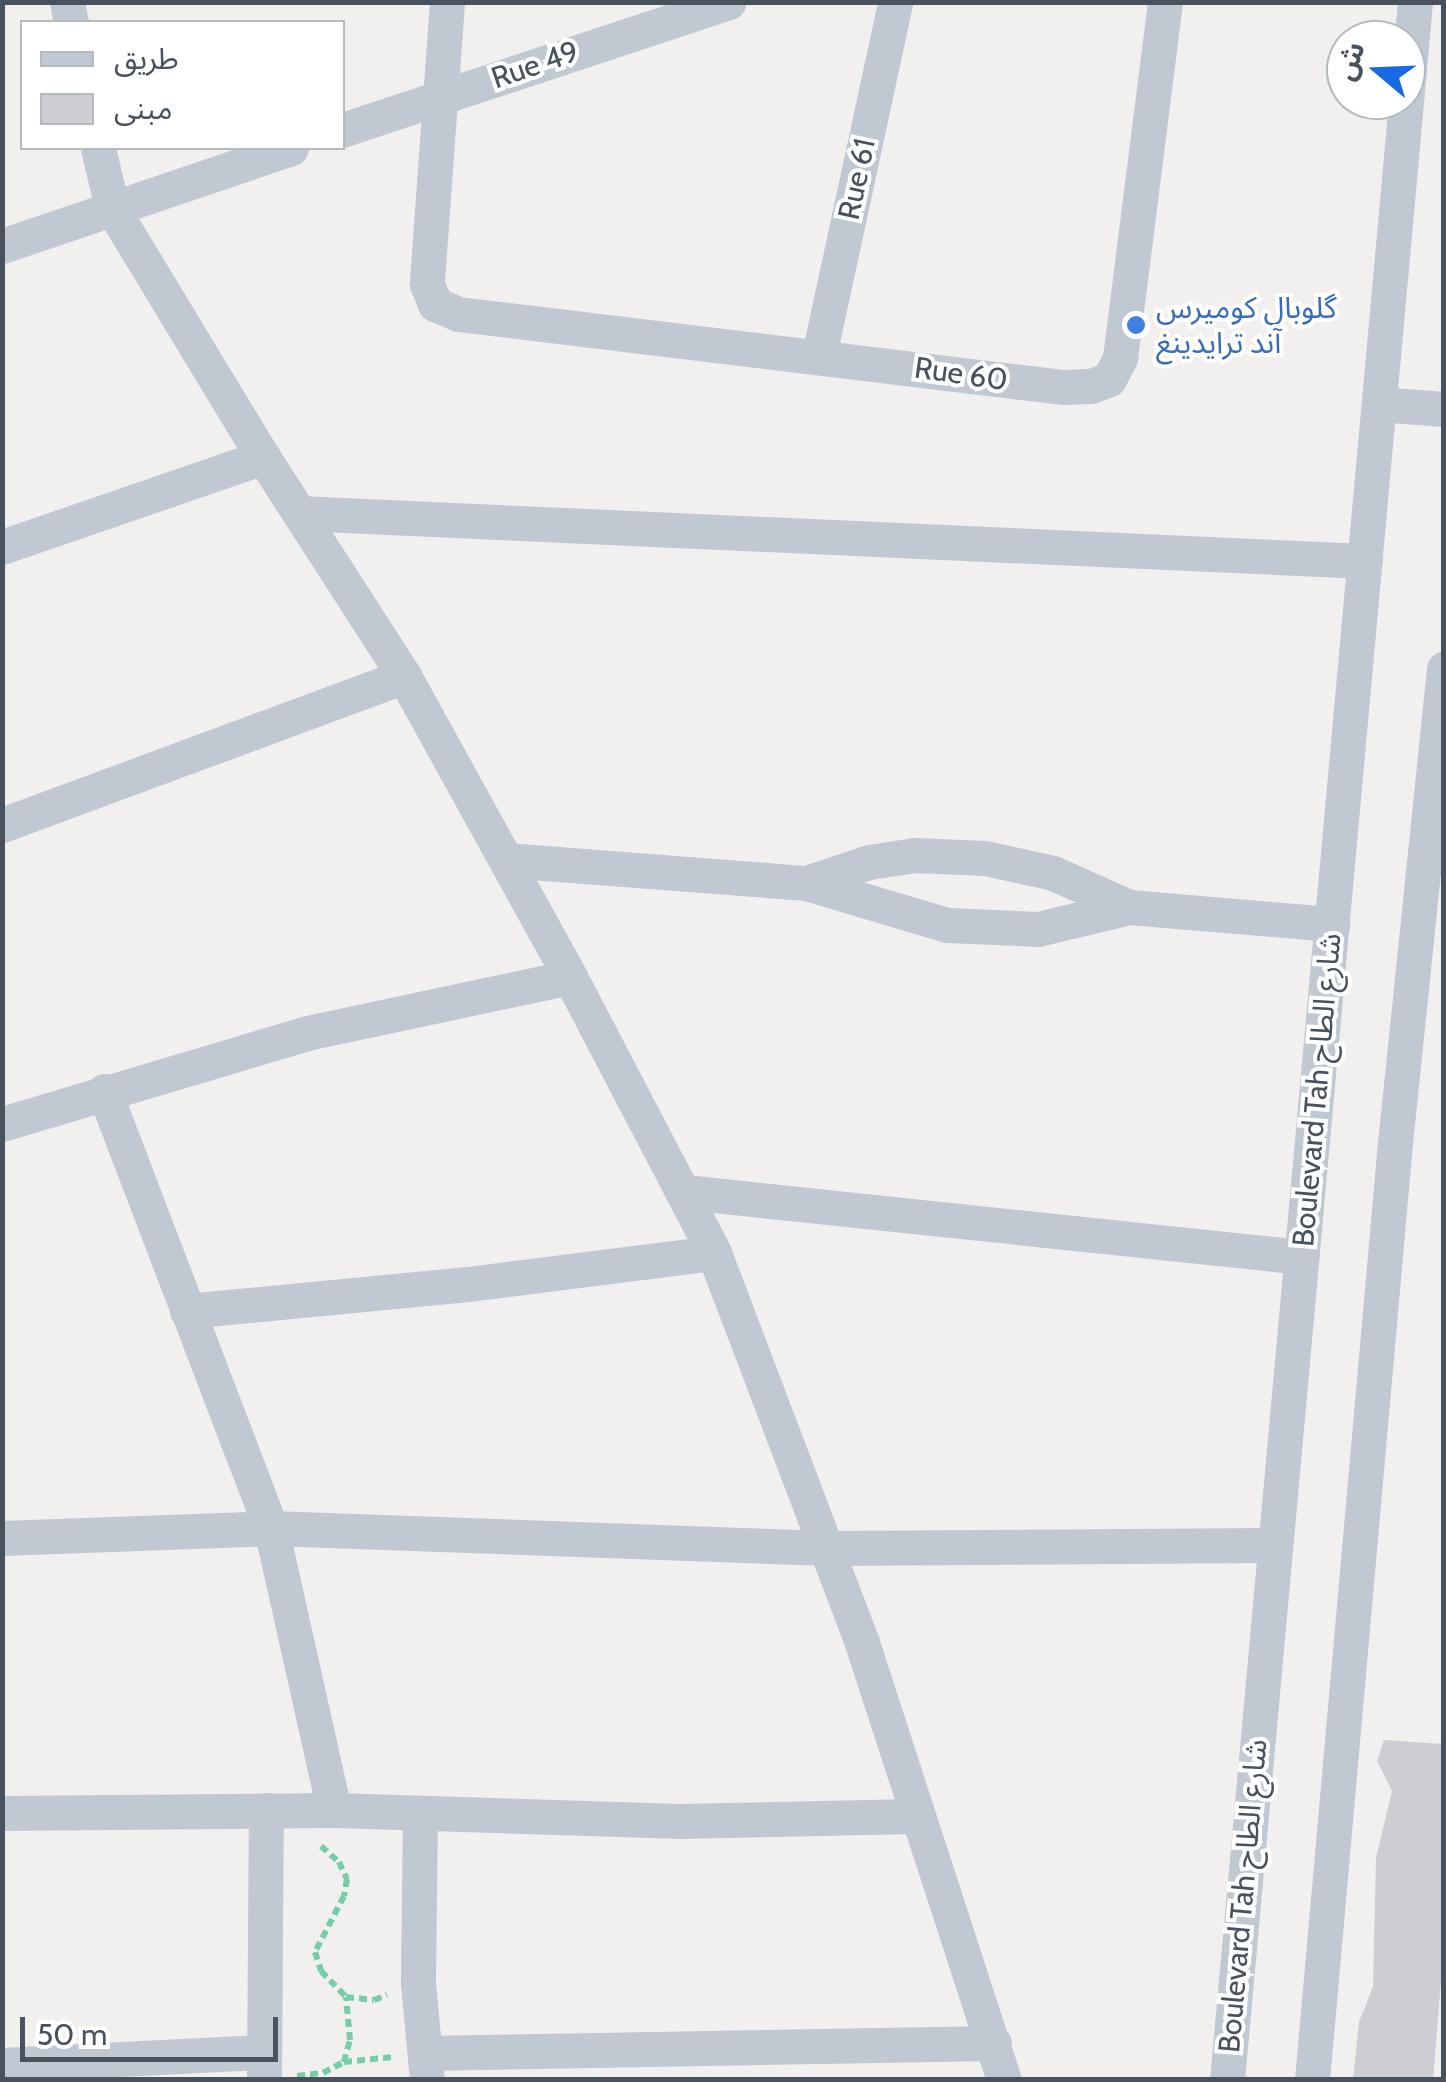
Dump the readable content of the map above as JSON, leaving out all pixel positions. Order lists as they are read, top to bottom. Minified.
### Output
{"streets":{"street":["Rue 49","Rue 61","Rue 60","Boulevard Tah شارع الطاح"]},"crossings":[["Rue 49","Rue 60"],["Rue 61","Rue 60"]],"places":["گلوبال كوميرس آند ترايدينغ"],"legend":["طريق","مبنى"],"scale_bar":"50 m","north":"left"}
